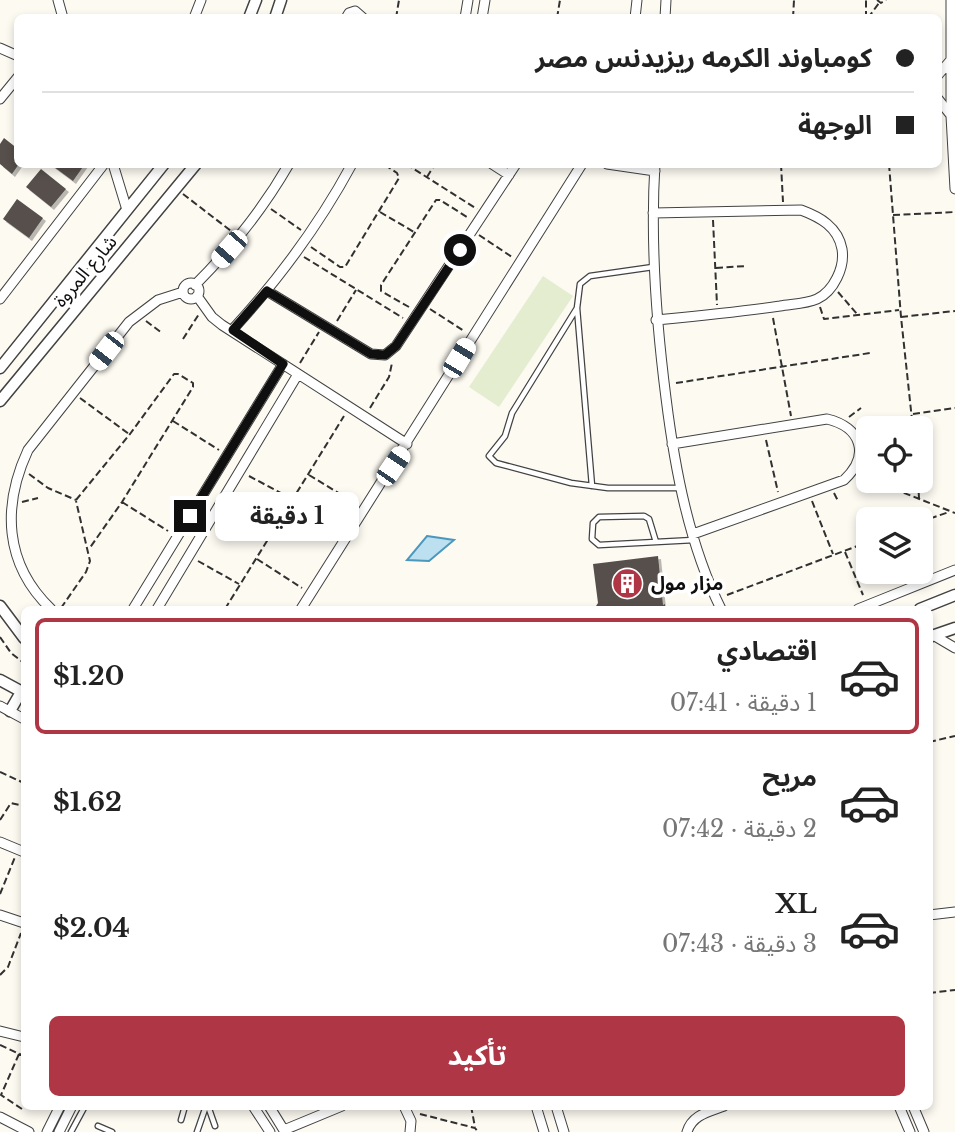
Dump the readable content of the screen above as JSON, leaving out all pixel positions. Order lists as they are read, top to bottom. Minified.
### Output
{"streets":{"street":["شارع المروة"]},"places":{"building":["مزار مول"]},"page":{"banner":["كومباوند الكرمه ريزيدنس مصر","الوجهة"],"bubble":"1 دقيقة","list":[{"name":"اقتصادي","note":"1 دقيقة · 07:41","value":"$1.20"},{"name":"مريح","note":"2 دقيقة · 07:42","value":"$1.62"},{"name":"XL","note":"3 دقيقة · 07:43","value":"$2.04"}],"buttons":"تأكيد"}}
